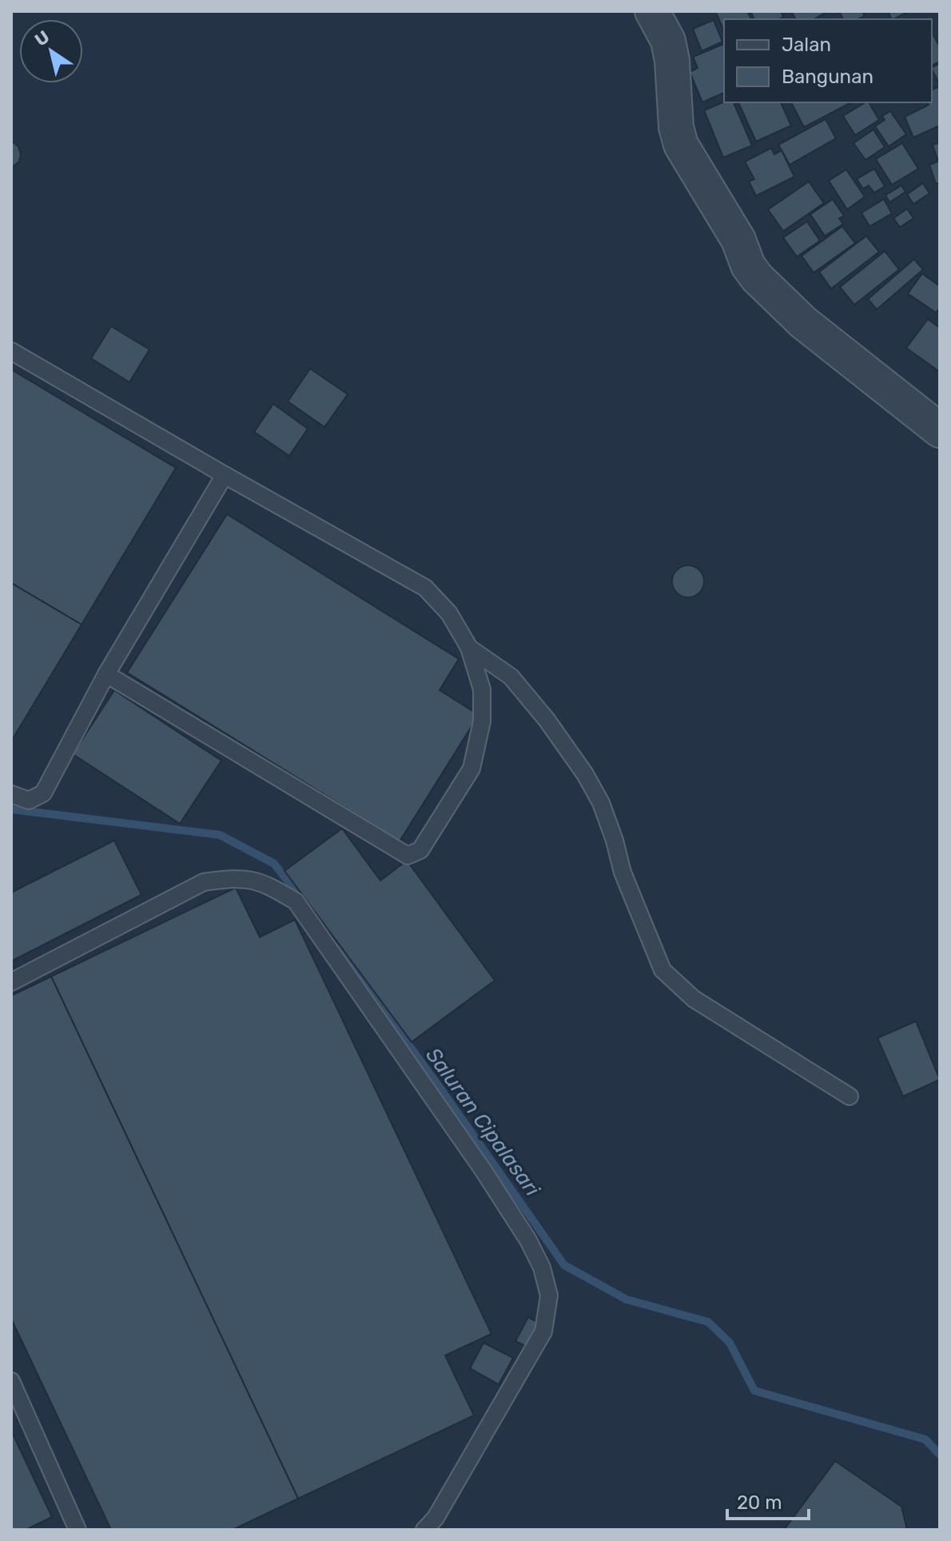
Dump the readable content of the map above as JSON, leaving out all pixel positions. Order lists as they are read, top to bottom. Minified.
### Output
{"water":["Saluran Cipalasari"],"legend":["Jalan","Bangunan"],"scale_bar":"20 m","north":"top left"}
